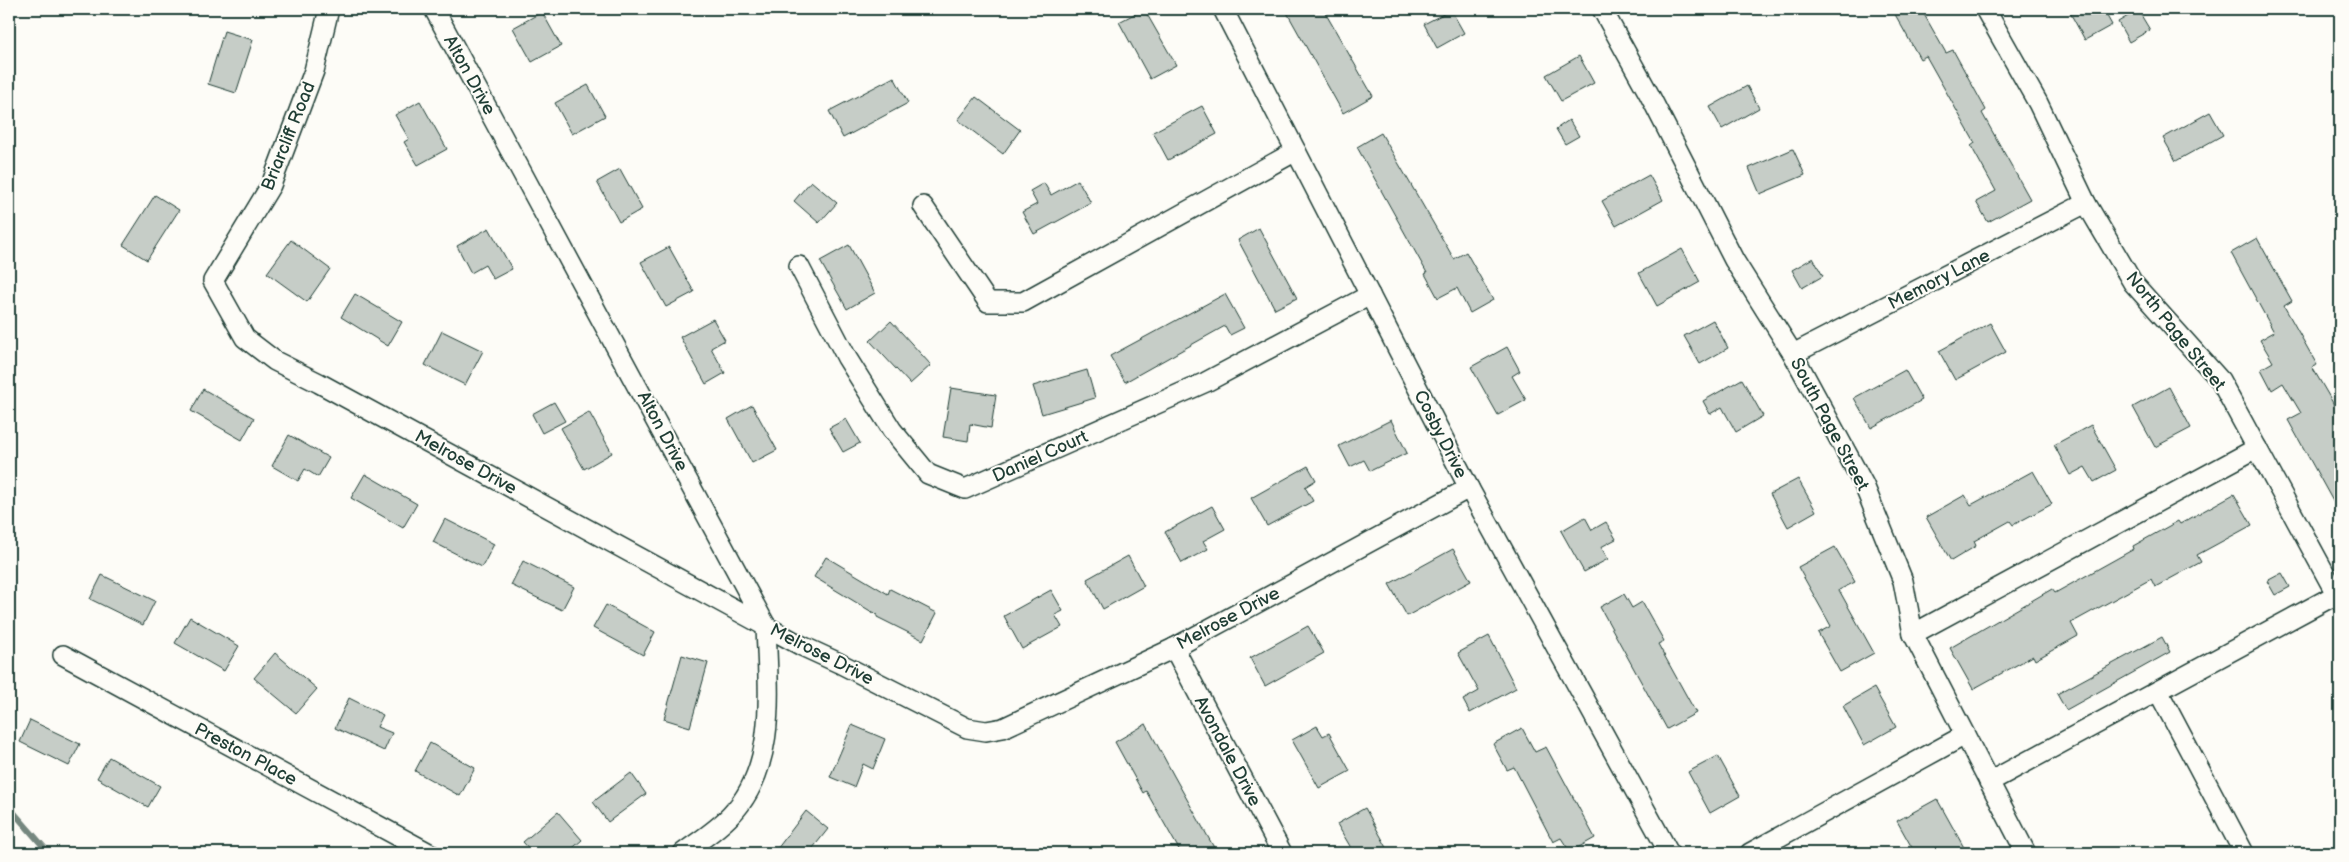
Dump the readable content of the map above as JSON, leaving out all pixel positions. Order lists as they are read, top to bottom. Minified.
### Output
{"streets":{"street":["Alton Drive","Briarcliff Road","Memory Lane","North Page Street","South Page Street","Cosby Drive","Daniel Court","Melrose Drive","Avondale Drive","Preston Place"]},"crossings":[["Alton Drive","Melrose Drive"],["Briarcliff Road","Melrose Drive"],["Memory Lane","North Page Street"],["Memory Lane","South Page Street"],["Cosby Drive","Daniel Court"],["Cosby Drive","Melrose Drive"],["Melrose Drive","Avondale Drive"]]}
